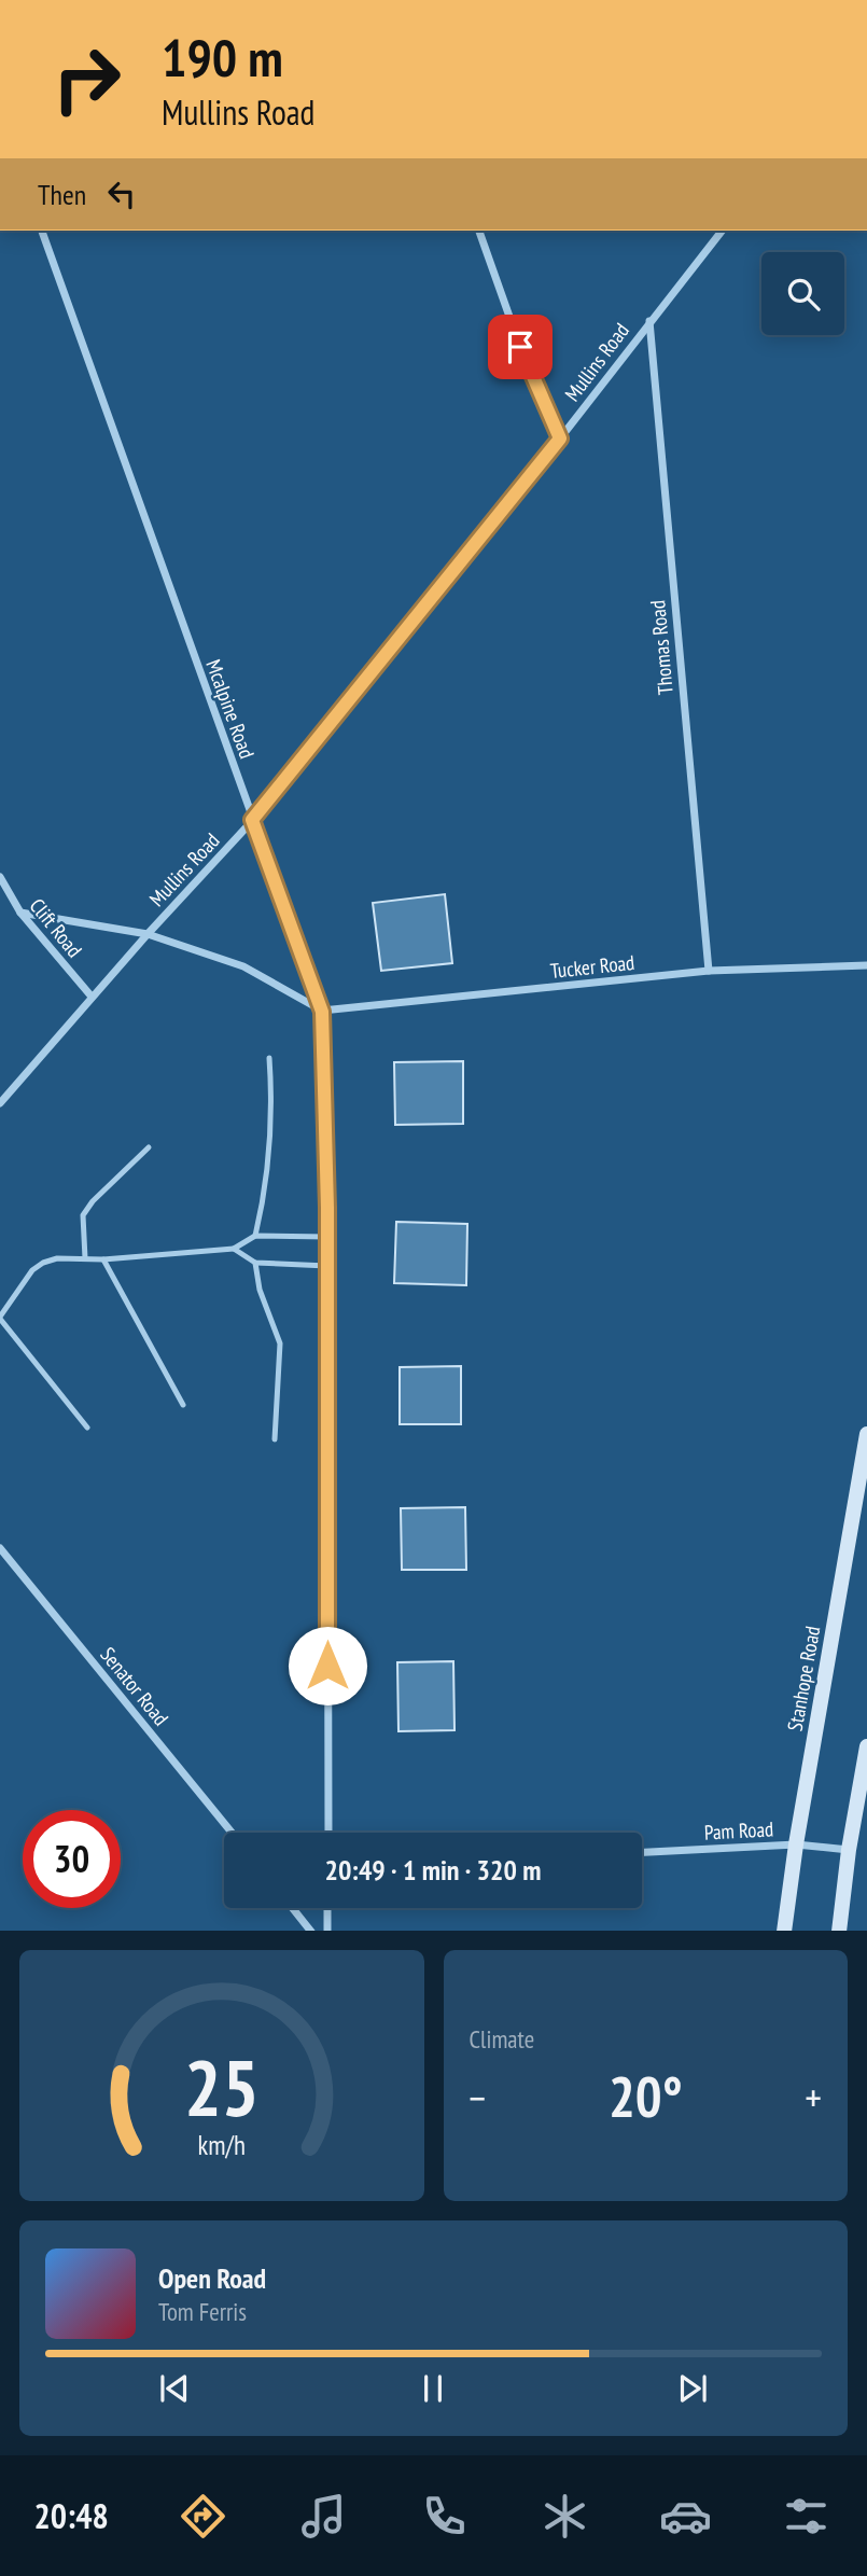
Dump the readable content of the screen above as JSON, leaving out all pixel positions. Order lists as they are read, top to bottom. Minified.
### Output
{"streets":{"main road":["Stanhope Road"],"street":["Mullins Road","Thomas Road","Mcalpine Road","Clift Road","Tucker Road","Senator Road","Pam Road"]},"crossings":[["Mullins Road","Thomas Road"],["Mullins Road","Mcalpine Road"],["Mullins Road","Clift Road"],["Thomas Road","Tucker Road"],["Mcalpine Road","Tucker Road"],["Stanhope Road","Pam Road"]],"page":{"turn":["190 m","Mullins Road"],"then":"Then","limit":"30","trip":"20:49 · 1 min · 320 m","tile":"Climate","heat":["−","20°","+"],"song":["Open Road","Tom Ferris"],"tabs":"20:48","gauge":["25","km/h"]}}
